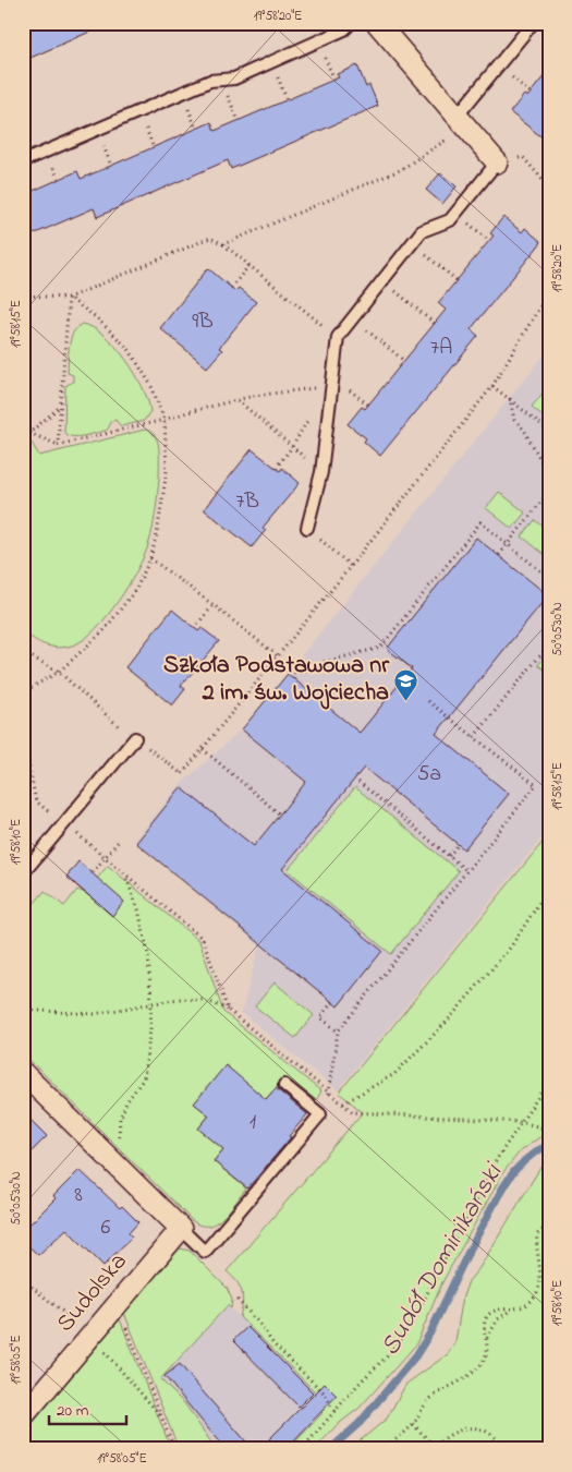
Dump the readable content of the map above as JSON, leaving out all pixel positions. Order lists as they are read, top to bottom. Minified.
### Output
{"streets":{"street":["Sudolska"]},"water":["Sudół Dominikański"],"places":{"school or university":["Szkoła Podstawowa nr 2 im. św. Wojciecha"]},"house_numbers":["9B","7A","7B","5a","1","8","6"],"scale_bar":"20 m","coordinates":["19°58'20\"E","19°58'15\"E","50°05'30\"N","19°58'10\"E","19°58'05\"E"]}
